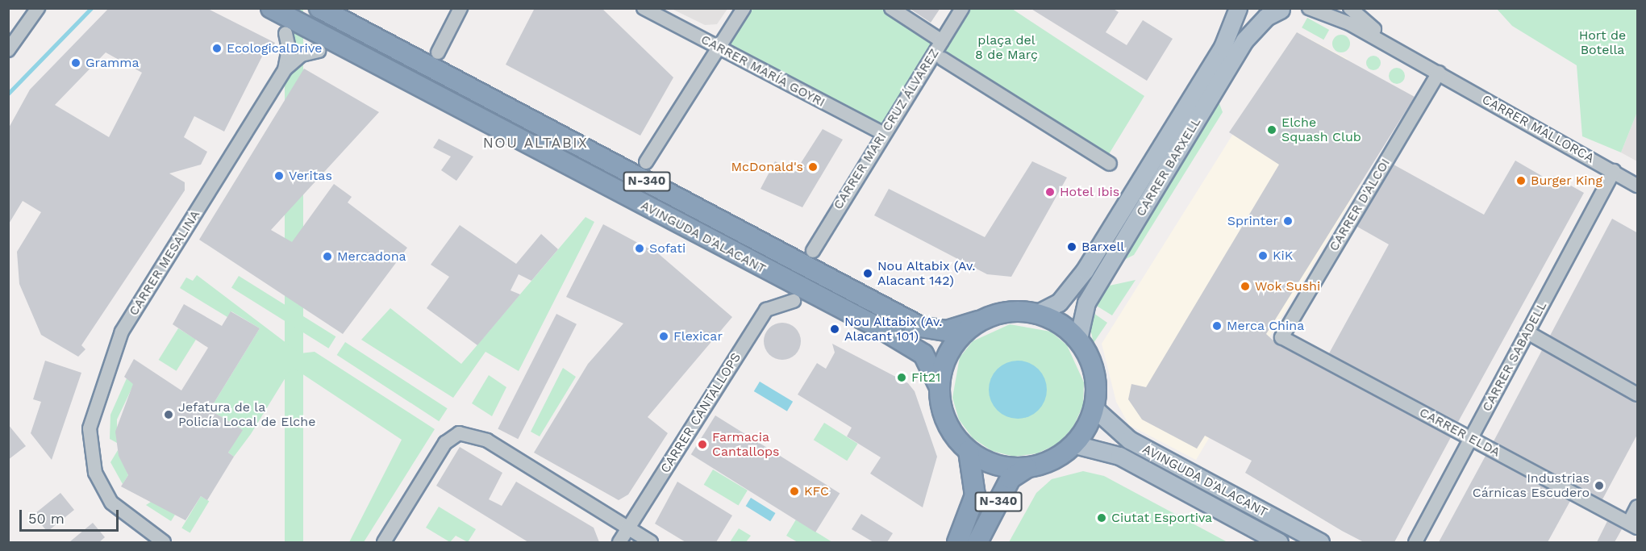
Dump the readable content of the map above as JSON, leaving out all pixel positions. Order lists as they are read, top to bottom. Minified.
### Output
{"streets":{"highway":["N-340","AVINGUDA D'ALACANT"],"main road":["CARRER BARXELL"],"street":["CARRER MARÍA GOYRI","CARRER MARI CRUZ ÁLVAREZ","CARRER MALLORCA","CARRER D'ALCOI","CARRER MESALINA","CARRER SABADELL","CARRER CANTALLOPS","CARRER ELDA"]},"crossings":[["CARRER MARÍA GOYRI","CARRER MARI CRUZ ÁLVAREZ"],["CARRER MALLORCA","CARRER D'ALCOI"],["CARRER MALLORCA","CARRER SABADELL"],["CARRER BARXELL","N-340"],["CARRER BARXELL","AVINGUDA D'ALACANT"],["N-340","AVINGUDA D'ALACANT"],["CARRER D'ALCOI","CARRER ELDA"],["CARRER SABADELL","CARRER ELDA"]],"districts":["NOU ALTABIX"],"parks":["Hort de Botella","plaça del 8 de Març"],"places":["EcologicalDrive","Gramma","Elche Squash Club","McDonald's","Veritas","Burger King","Hotel Ibis","Sprinter","Barxell","Sofati","KiK","Mercadona","Nou Altabix (Av. Alacant 142)","Wok Sushi","Merca China","Nou Altabix (Av. Alacant 101)","Flexicar","Fit21","Jefatura de la Policía Local de Elche","Farmacia Cantallops","Industrias Cárnicas Escudero","KFC","Ciutat Esportiva"],"scale_bar":"50 m"}
